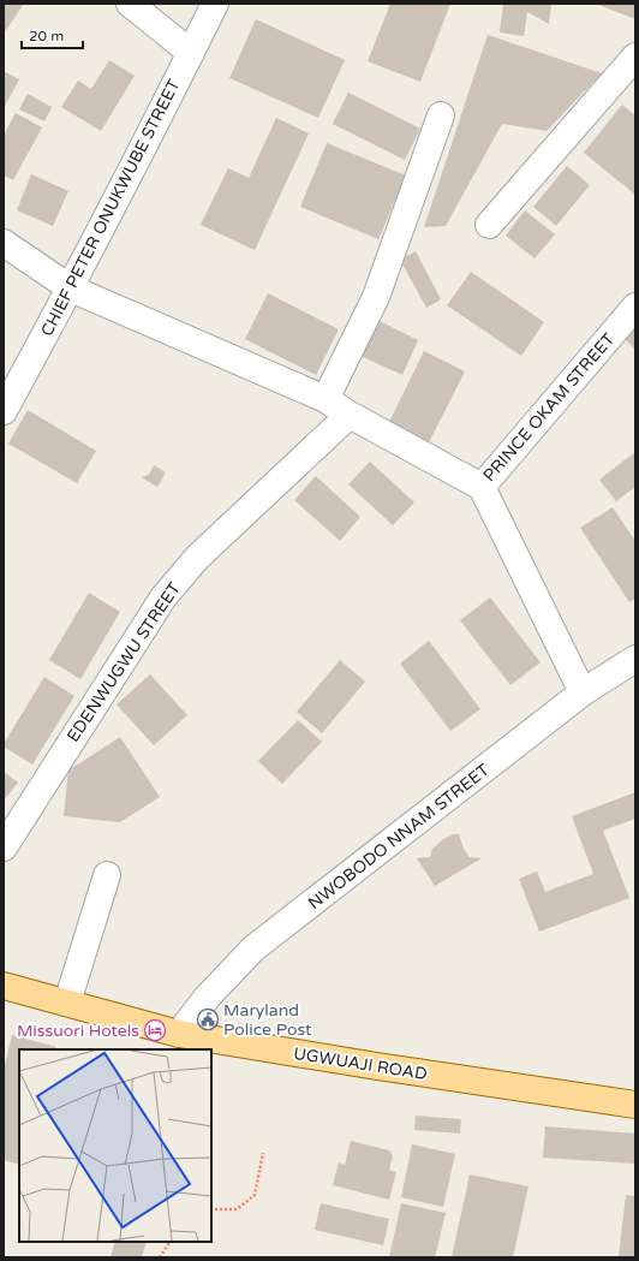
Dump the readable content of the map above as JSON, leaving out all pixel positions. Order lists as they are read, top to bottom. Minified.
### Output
{"streets":{"main road":["UGWUAJI ROAD"],"street":["CHIEF PETER ONUKWUBE STREET","PRINCE OKAM STREET","EDENWUGWU STREET","NWOBODO NNAM STREET"]},"crossings":[["NWOBODO NNAM STREET","UGWUAJI ROAD"]],"places":{"public building":["Maryland Police Post"],"hotel":["Missuori Hotels"]},"scale_bar":"20 m"}
